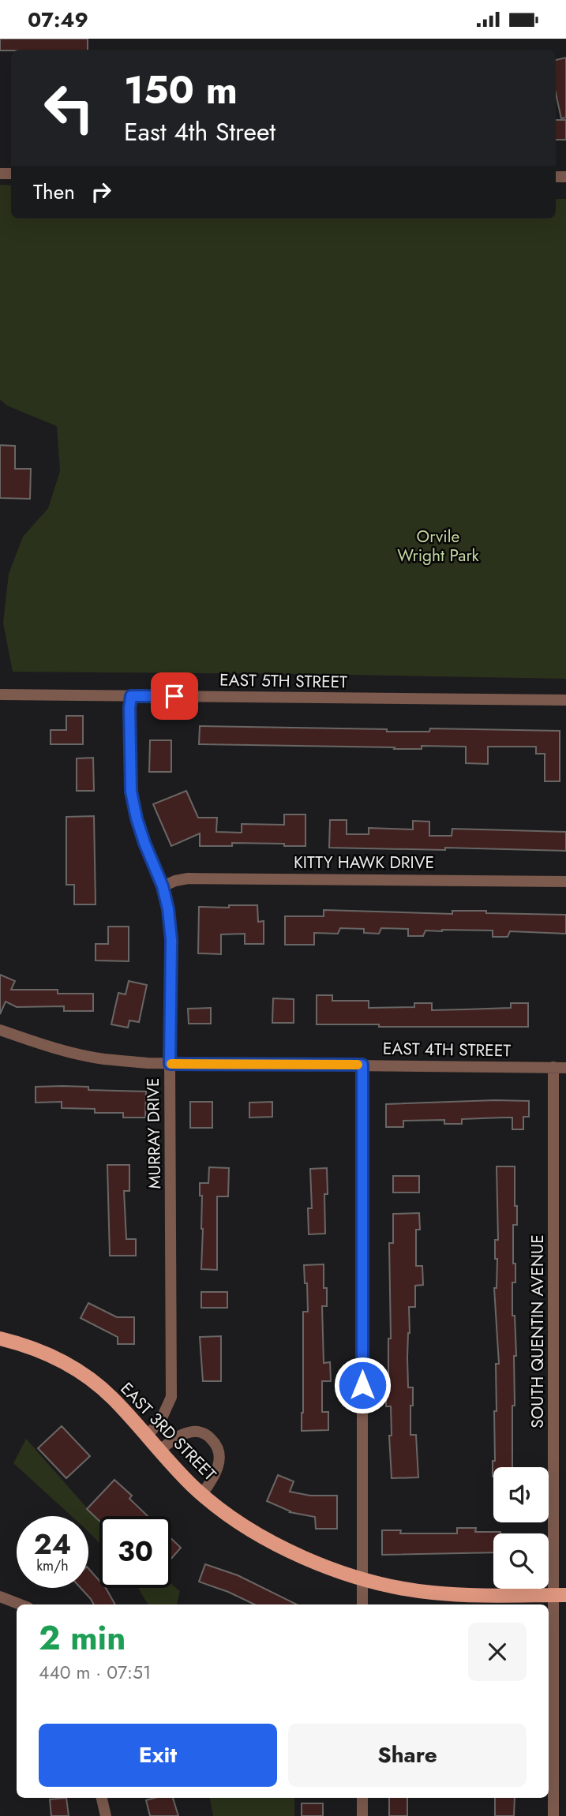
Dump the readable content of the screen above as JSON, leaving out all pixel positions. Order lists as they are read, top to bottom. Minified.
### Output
{"streets":{"main road":["EAST 3RD STREET"],"street":["EAST 5TH STREET","KITTY HAWK DRIVE","EAST 4TH STREET","MURRAY DRIVE","SOUTH QUENTIN AVENUE"]},"crossings":[["EAST 5TH STREET","MURRAY DRIVE"],["KITTY HAWK DRIVE","MURRAY DRIVE"],["EAST 4TH STREET","MURRAY DRIVE"],["EAST 4TH STREET","SOUTH QUENTIN AVENUE"],["MURRAY DRIVE","EAST 3RD STREET"],["SOUTH QUENTIN AVENUE","EAST 3RD STREET"]],"parks":["Orvile Wright Park"],"page":{"status":"07:49","turn":["150 m","East 4th Street"],"then":"Then","speed":"24 km/h","limit":"30","heading":["2 min","440 m · 07:51"],"buttons":["Exit","Share"]}}
